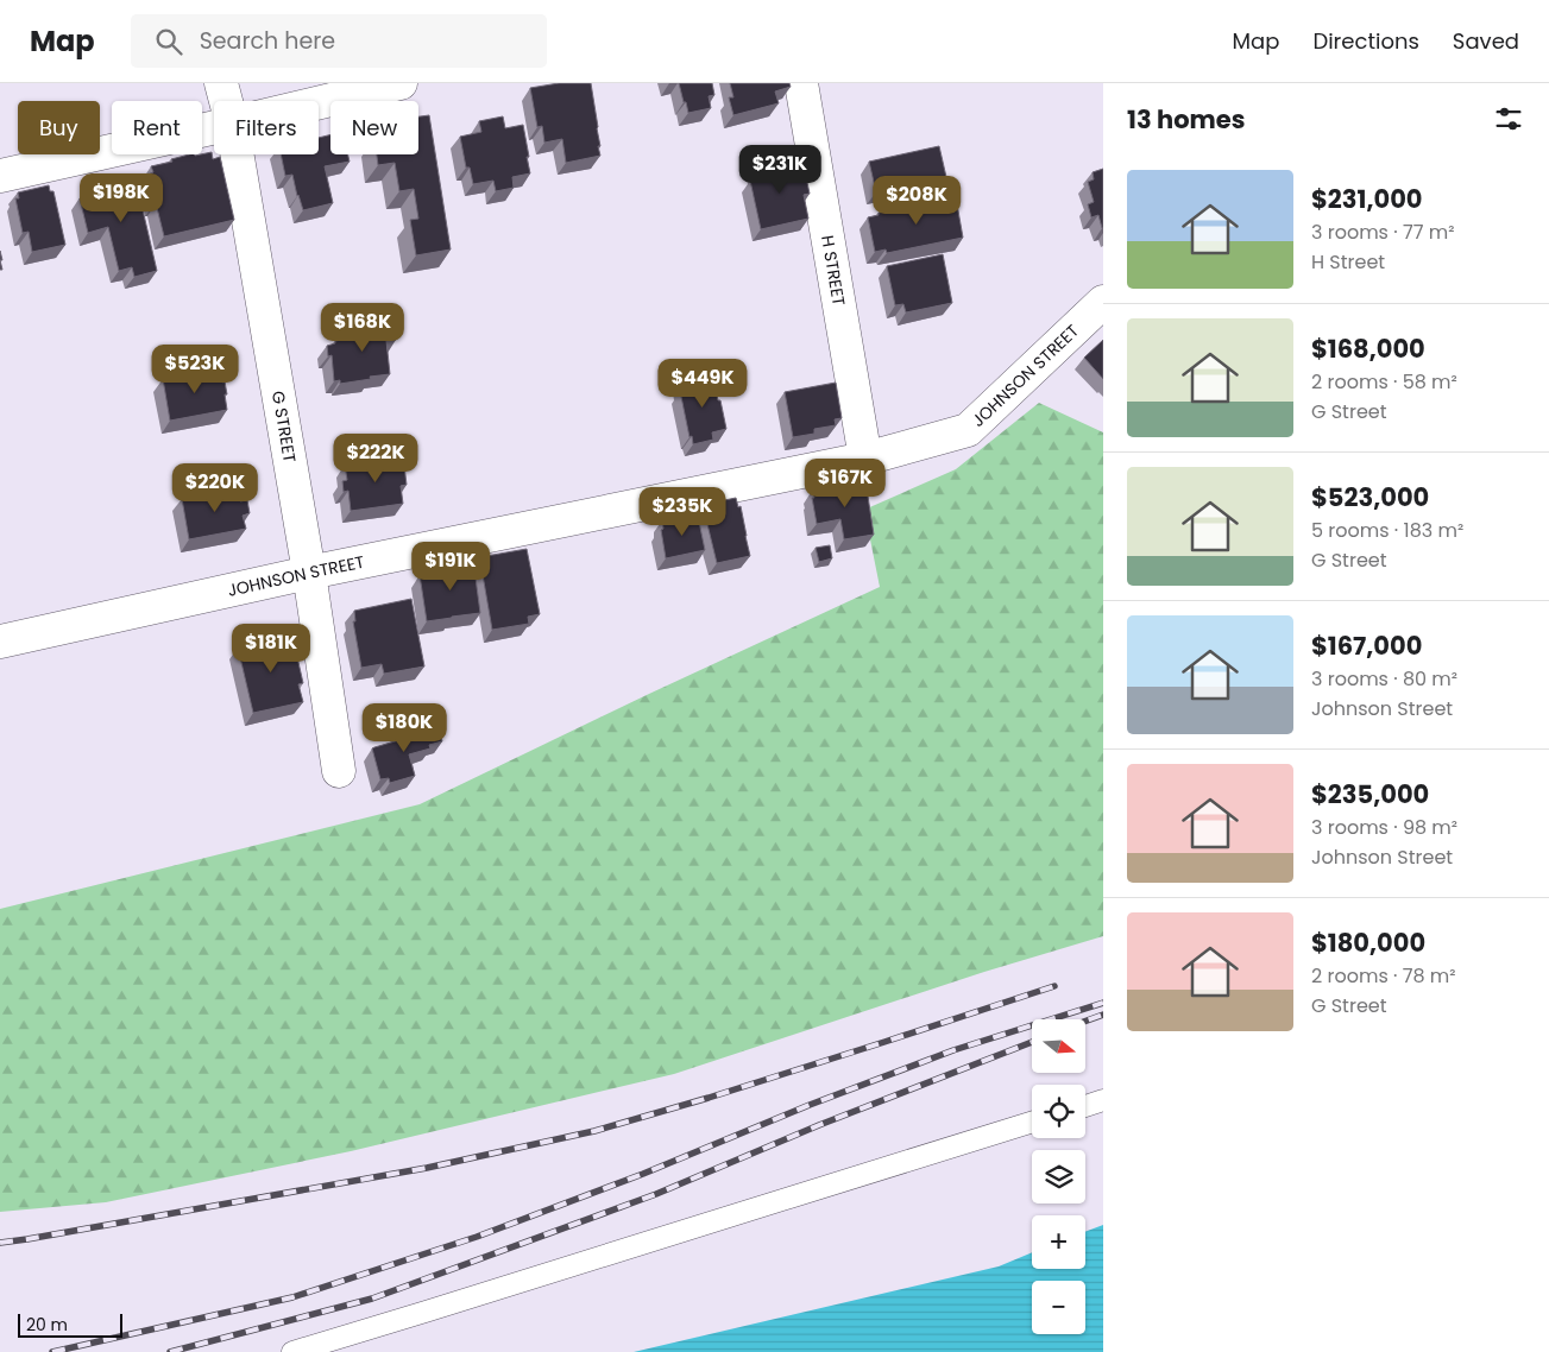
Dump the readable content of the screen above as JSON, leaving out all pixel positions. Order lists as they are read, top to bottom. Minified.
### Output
{"streets":{"street":["H STREET","JOHNSON STREET","G STREET"]},"crossings":[["H STREET","JOHNSON STREET"],["JOHNSON STREET","G STREET"]],"scale_bar":"20 m","north":"right","page":{"header":"Map","search":"Search here","nav":["Map","Directions","Saved"],"heading":"13 homes","chip":["Buy","Rent","Filters","New"],"price":["$231K","$198K","$208K","$168K","$523K","$449K","$222K","$167K","$220K","$235K","$191K","$181K","$180K"],"list":[{"name":"$231,000","note":"3 rooms · 77 m² · H Street"},{"name":"$168,000","note":"2 rooms · 58 m² · G Street"},{"name":"$523,000","note":"5 rooms · 183 m² · G Street"},{"name":"$167,000","note":"3 rooms · 80 m² · Johnson Street"},{"name":"$235,000","note":"3 rooms · 98 m² · Johnson Street"},{"name":"$180,000","note":"2 rooms · 78 m² · G Street"}],"map_buttons":["+","−"],"scale":"20 m"}}
